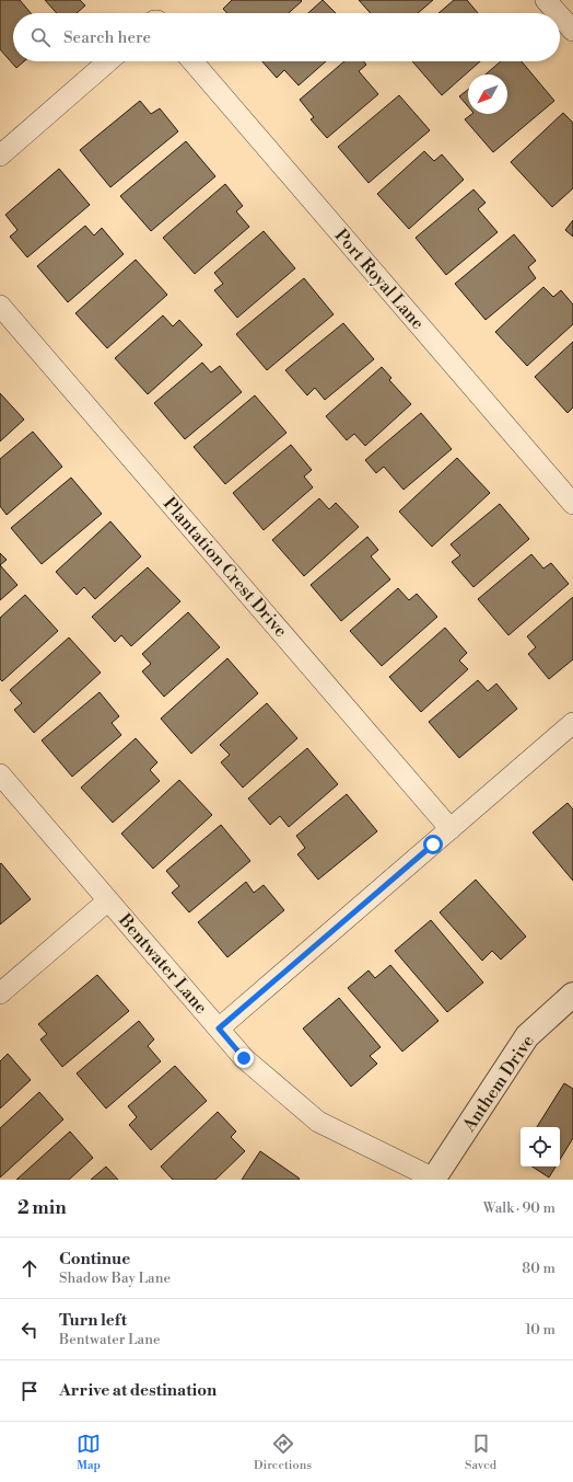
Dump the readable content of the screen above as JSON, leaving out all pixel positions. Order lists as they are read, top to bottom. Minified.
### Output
{"streets":{"street":["Port Royal Lane","Plantation Crest Drive","Bentwater Lane","Anthem Drive"]},"crossings":[["Bentwater Lane","Anthem Drive"]],"north":"bottom left","page":{"search":"Search here","heading":["2 min","Walk · 90 m"],"list":[["Continue","Shadow Bay Lane","80 m"],["Turn left","Bentwater Lane","10 m"],"Arrive at destination"],"nav":["Map","Directions","Saved"]}}
